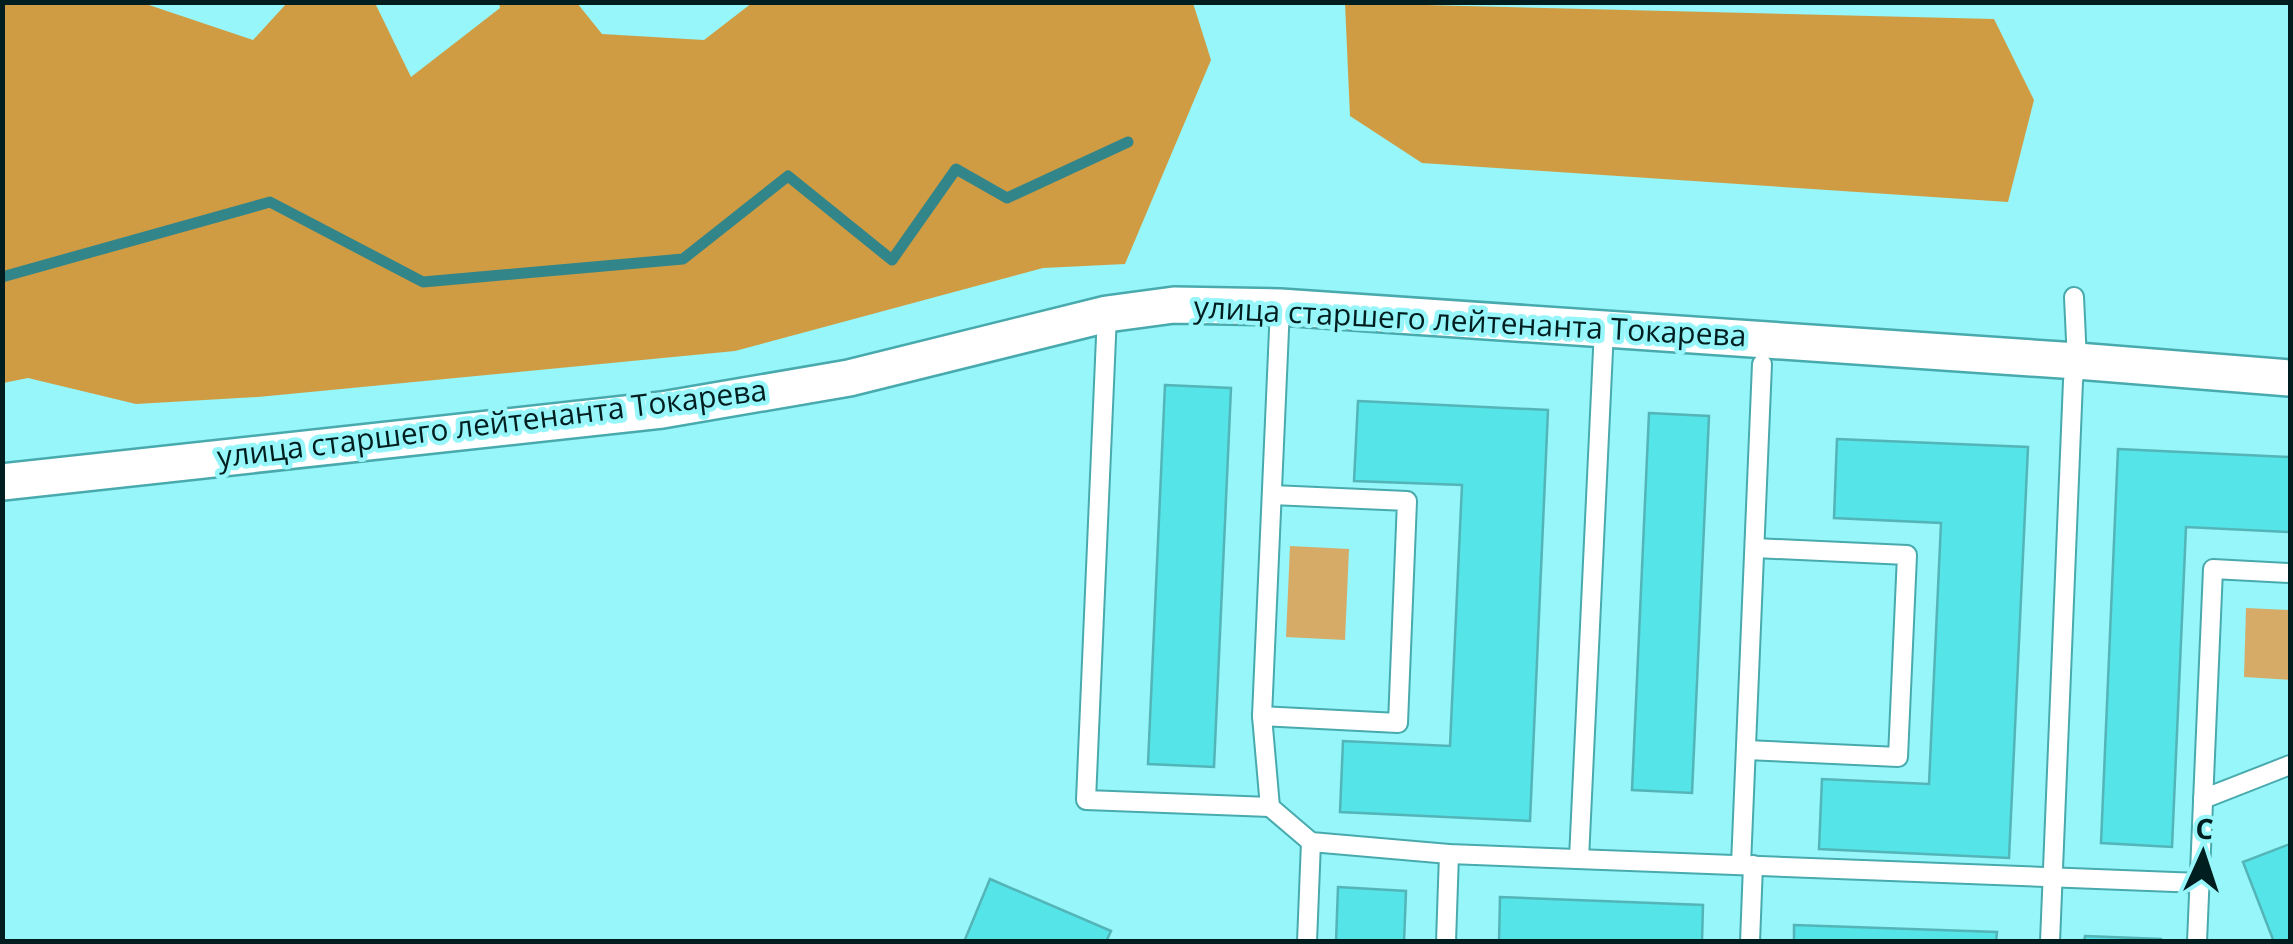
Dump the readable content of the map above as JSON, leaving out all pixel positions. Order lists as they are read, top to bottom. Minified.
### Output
{"streets":{"street":["улица старшего лейтенанта Токарева"]},"north":"top"}
